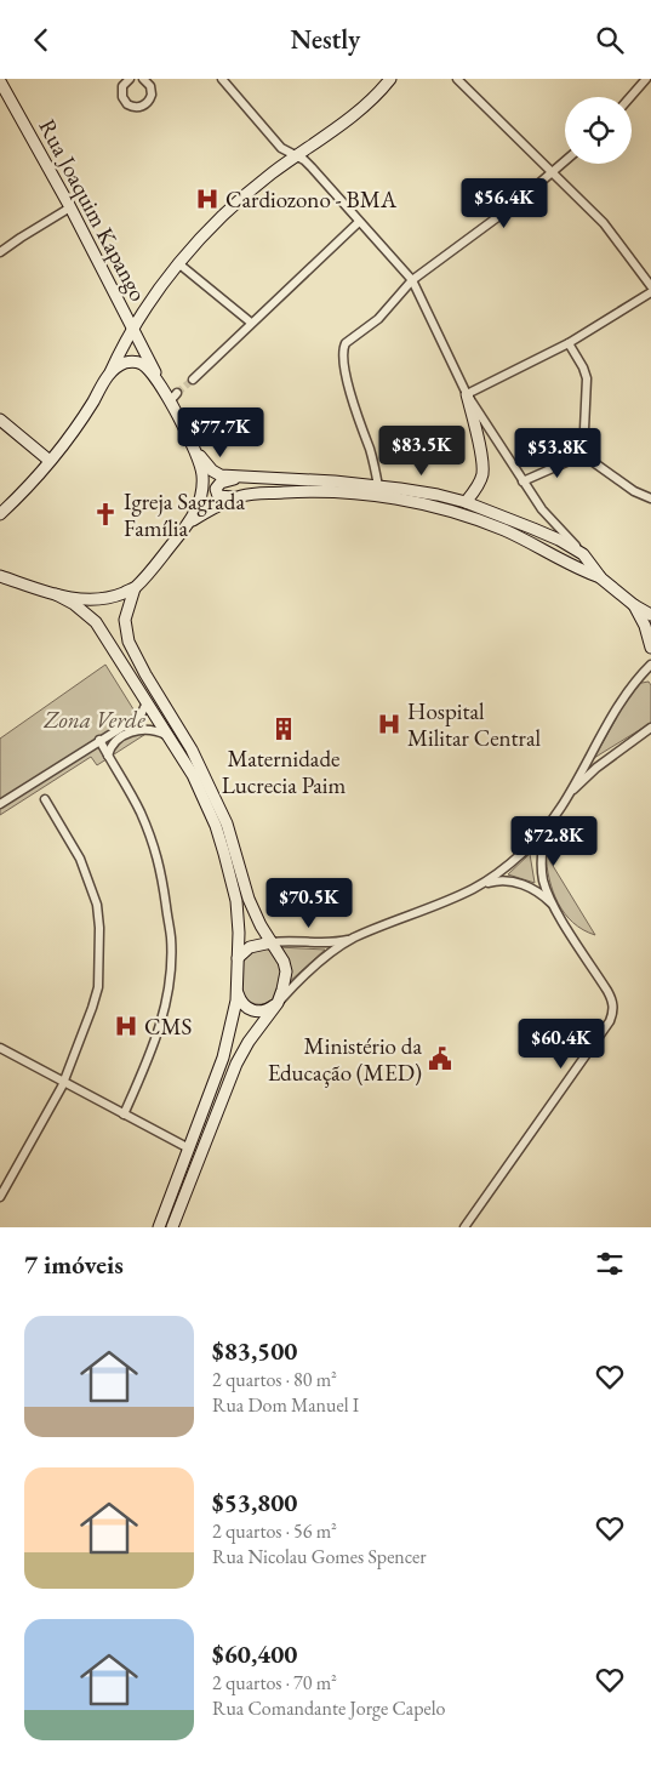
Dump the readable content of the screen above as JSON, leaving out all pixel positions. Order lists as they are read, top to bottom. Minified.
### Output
{"streets":{"street":["Rua Joaquim Kapango"]},"parks":["Zona Verde"],"places":{"hospital":["Cardiozono - BMA","Hospital Militar Central","CMS"],"church":["Igreja Sagrada Família"],"building":["Maternidade Lucrecia Paim"],"public building":["Ministério da Educação (MED)"]},"page":{"header":"Nestly","price":["$56.4K","$77.7K","$83.5K","$53.8K","$72.8K","$70.5K","$60.4K"],"heading":"7 imóveis","list":[{"name":"$83,500","note":"2 quartos · 80 m² · Rua Dom Manuel I"},{"name":"$53,800","note":"2 quartos · 56 m² · Rua Nicolau Gomes Spencer"},{"name":"$60,400","note":"2 quartos · 70 m² · Rua Comandante Jorge Capelo"}]}}
